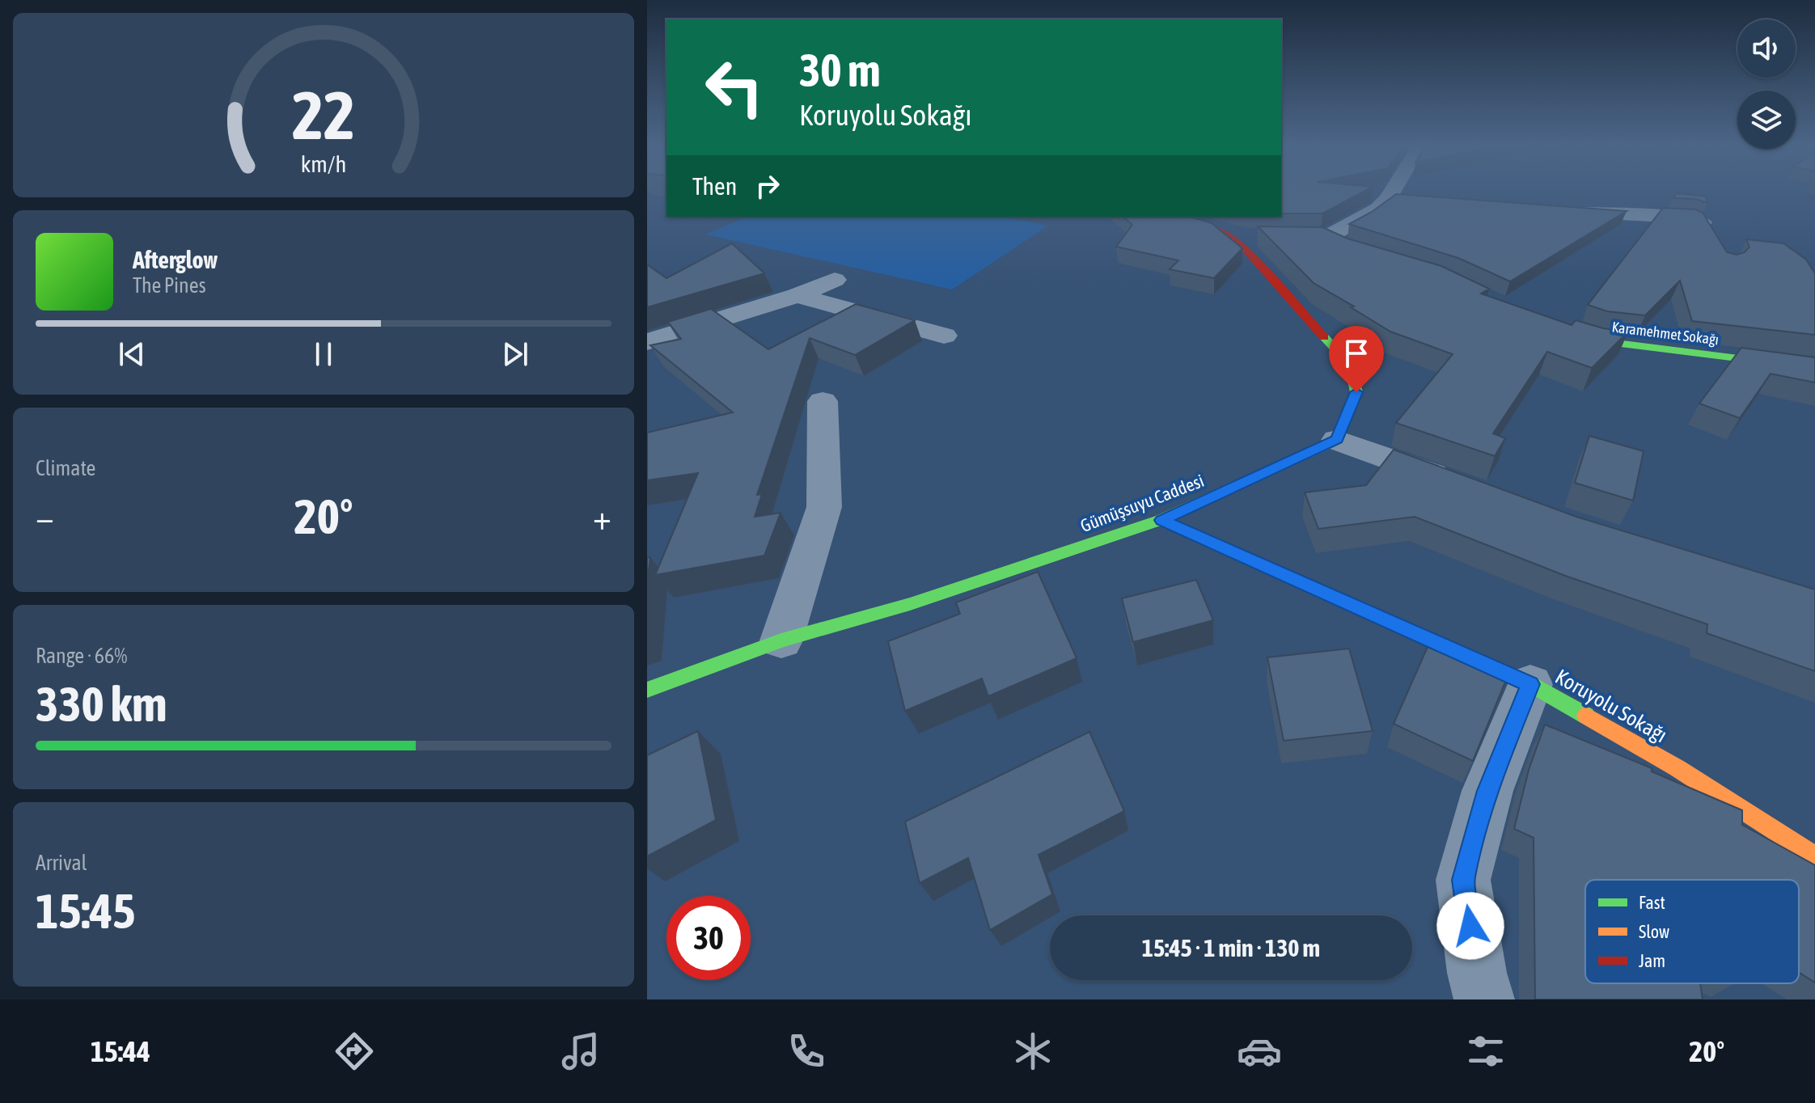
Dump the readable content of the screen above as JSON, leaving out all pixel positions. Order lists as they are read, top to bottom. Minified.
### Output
{"streets":{"street":["Karamehmet Sokağı","Gümüşsuyu Caddesi","Koruyolu Sokağı"]},"crossings":[["Gümüşsuyu Caddesi","Koruyolu Sokağı"]],"legend":["Fast","Slow","Jam"],"page":{"turn":["30 m","Koruyolu Sokağı"],"then":"Then","song":["Afterglow","The Pines"],"tile":["Climate",["Range · 66%","330 km"],["Arrival","15:45"]],"heat":["−","20°","+"],"limit":"30","trip":"15:45 · 1 min · 130 m","tabs":["15:44","20°"],"gauge":["22","km/h"]}}
